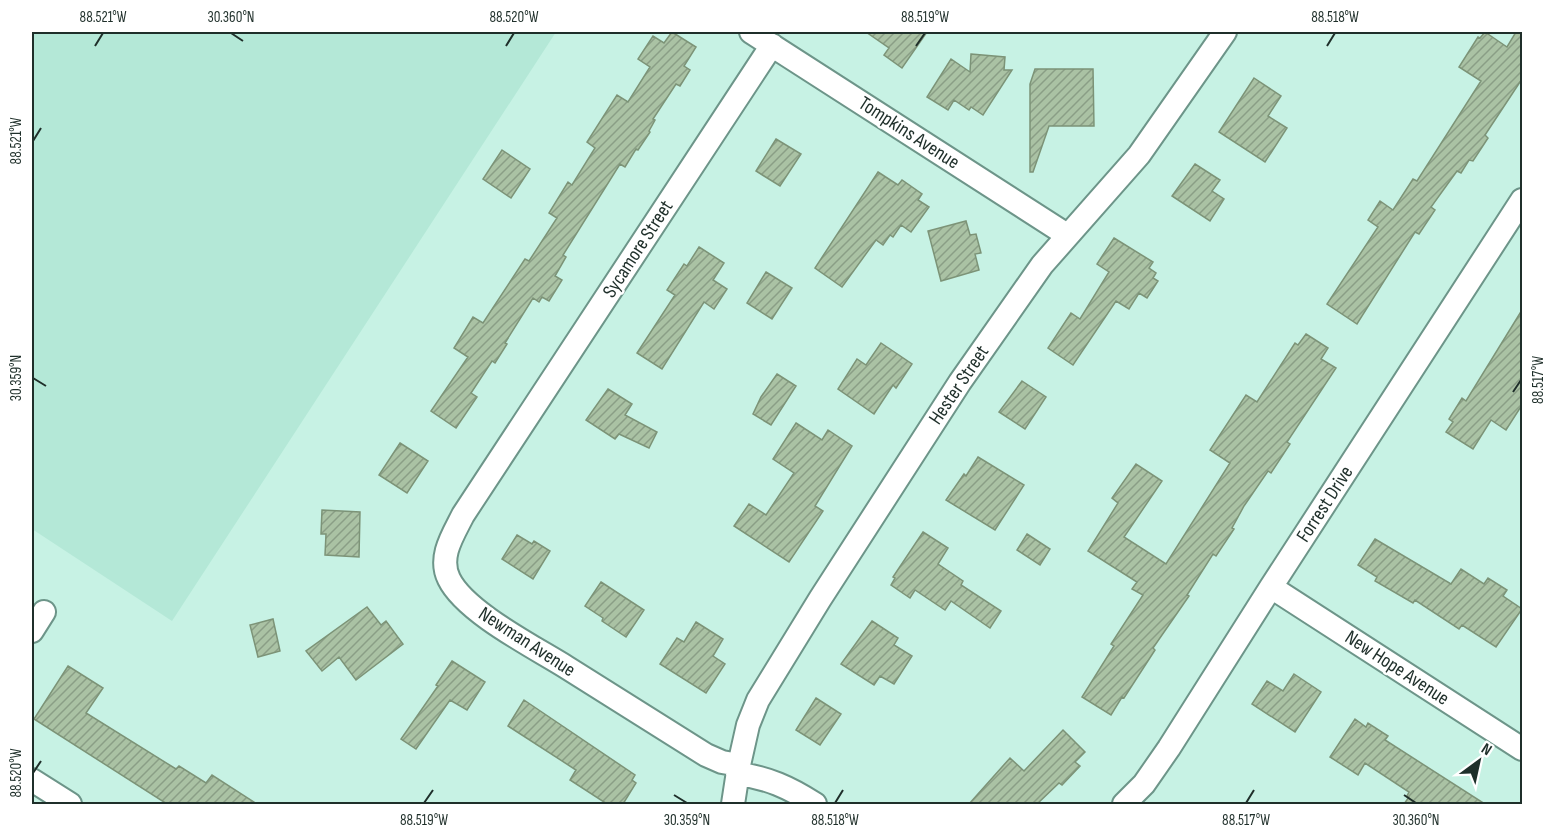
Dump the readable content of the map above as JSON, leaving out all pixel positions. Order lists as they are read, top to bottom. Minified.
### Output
{"streets":{"street":["Tompkins Avenue","Sycamore Street","Hester Street","Forrest Drive","Newman Avenue","New Hope Avenue"]},"crossings":[["Tompkins Avenue","Sycamore Street"],["Tompkins Avenue","Hester Street"],["Sycamore Street","Newman Avenue"],["Hester Street","Newman Avenue"],["Forrest Drive","New Hope Avenue"]],"north":"top right","coordinates":["88.521°W","30.360°N","88.520°W","88.519°W","88.518°W","30.359°N","88.517°W"]}
